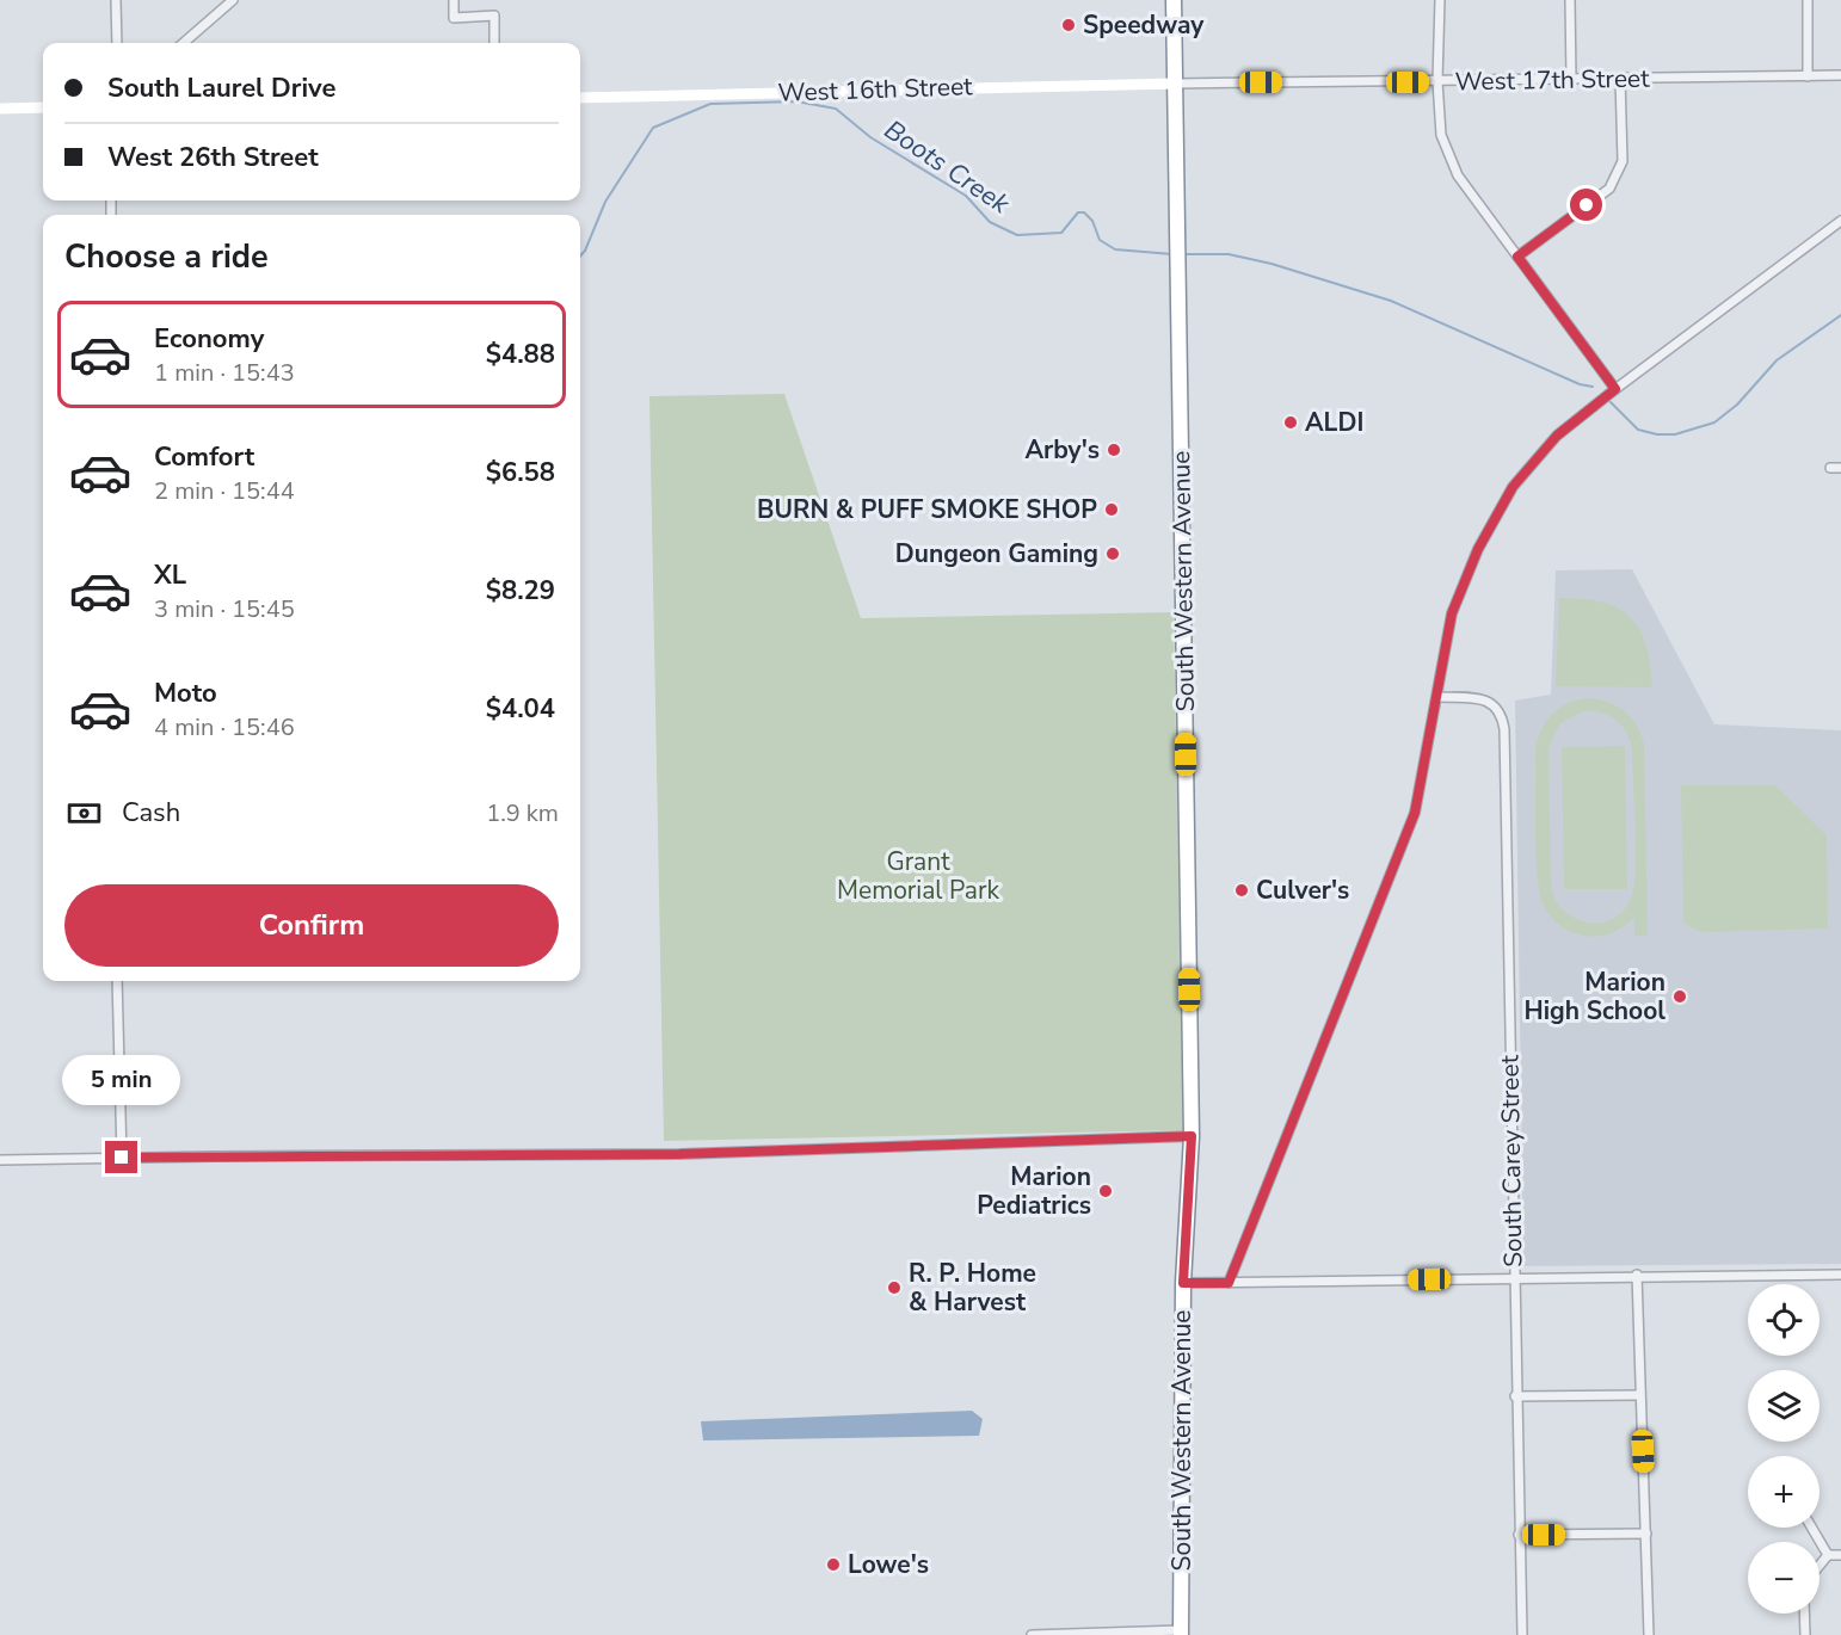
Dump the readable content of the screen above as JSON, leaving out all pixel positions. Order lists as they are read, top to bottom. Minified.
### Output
{"streets":{"highway":["South Western Avenue"],"street":["West 17th Street","West 16th Street","South Carey Street"]},"crossings":[["West 17th Street","West 16th Street"],["West 17th Street","South Western Avenue"],["West 16th Street","South Western Avenue"]],"water":["Boots Creek"],"parks":["Grant Memorial Park"],"places":["Speedway","ALDI","Arby's","BURN & PUFF SMOKE SHOP","Dungeon Gaming","Culver's","Marion High School","Marion Pediatrics","R. P. Home & Harvest","Lowe's"],"page":{"banner":["South Laurel Drive","West 26th Street"],"heading":"Choose a ride","list":[{"name":"Economy","note":"1 min · 15:43","value":"$4.88"},{"name":"Comfort","note":"2 min · 15:44","value":"$6.58"},{"name":"XL","note":"3 min · 15:45","value":"$8.29"},{"name":"Moto","note":"4 min · 15:46","value":"$4.04"}],"pay":["Cash","1.9 km"],"buttons":"Confirm","bubble":"5 min","map_buttons":["+","−"]}}
